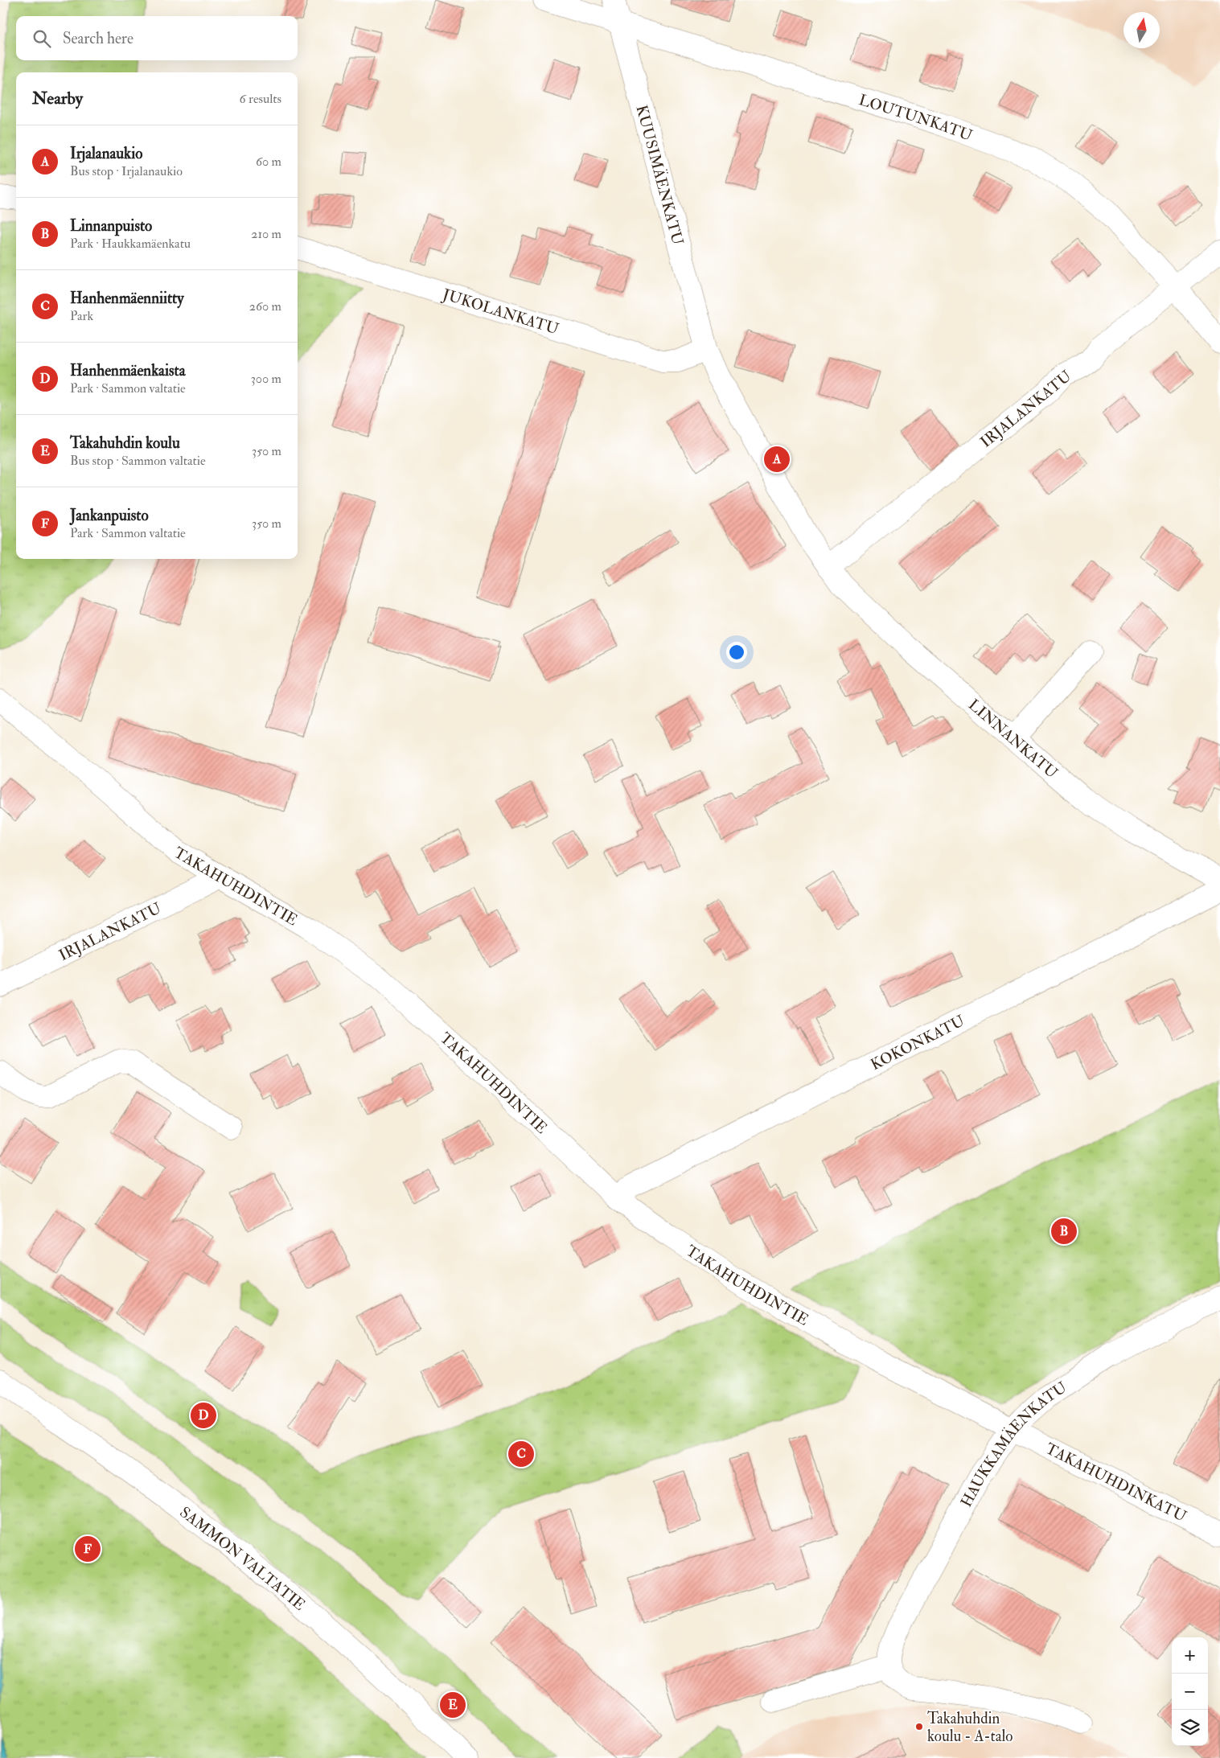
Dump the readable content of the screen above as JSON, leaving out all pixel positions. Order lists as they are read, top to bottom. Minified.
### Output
{"streets":{"street":["LOUTUNKATU","KUUSIMÄENKATU","JUKOLANKATU","IRJALANKATU","LINNANKATU","TAKAHUHDINTIE","KOKONKATU","HAUKKAMÄENKATU","TAKAHUHDINKATU","SAMMON VALTATIE"]},"crossings":[["LOUTUNKATU","KUUSIMÄENKATU"],["LOUTUNKATU","IRJALANKATU"],["KUUSIMÄENKATU","JUKOLANKATU"],["KUUSIMÄENKATU","IRJALANKATU"],["KUUSIMÄENKATU","LINNANKATU"],["IRJALANKATU","LINNANKATU"],["IRJALANKATU","TAKAHUHDINTIE"],["TAKAHUHDINTIE","KOKONKATU"],["TAKAHUHDINTIE","HAUKKAMÄENKATU"],["TAKAHUHDINTIE","TAKAHUHDINKATU"],["HAUKKAMÄENKATU","TAKAHUHDINKATU"]],"places":["Takahuhdin koulu - A-talo"],"north":"top","page":{"search":"Search here","heading":["Nearby","6 results"],"list":[{"mark":"A","name":"Irjalanaukio","note":"Bus stop · Irjalanaukio","value":"60 m"},{"mark":"B","name":"Linnanpuisto","note":"Park · Haukkamäenkatu","value":"210 m"},{"mark":"C","name":"Hanhenmäenniitty","note":"Park","value":"260 m"},{"mark":"D","name":"Hanhenmäenkaista","note":"Park · Sammon valtatie","value":"300 m"},{"mark":"E","name":"Takahuhdin koulu","note":"Bus stop · Sammon valtatie","value":"350 m"},{"mark":"F","name":"Jankanpuisto","note":"Park · Sammon valtatie","value":"350 m"}],"pins":["A","B","D","C","F","E"],"map_buttons":["+","−"]}}
